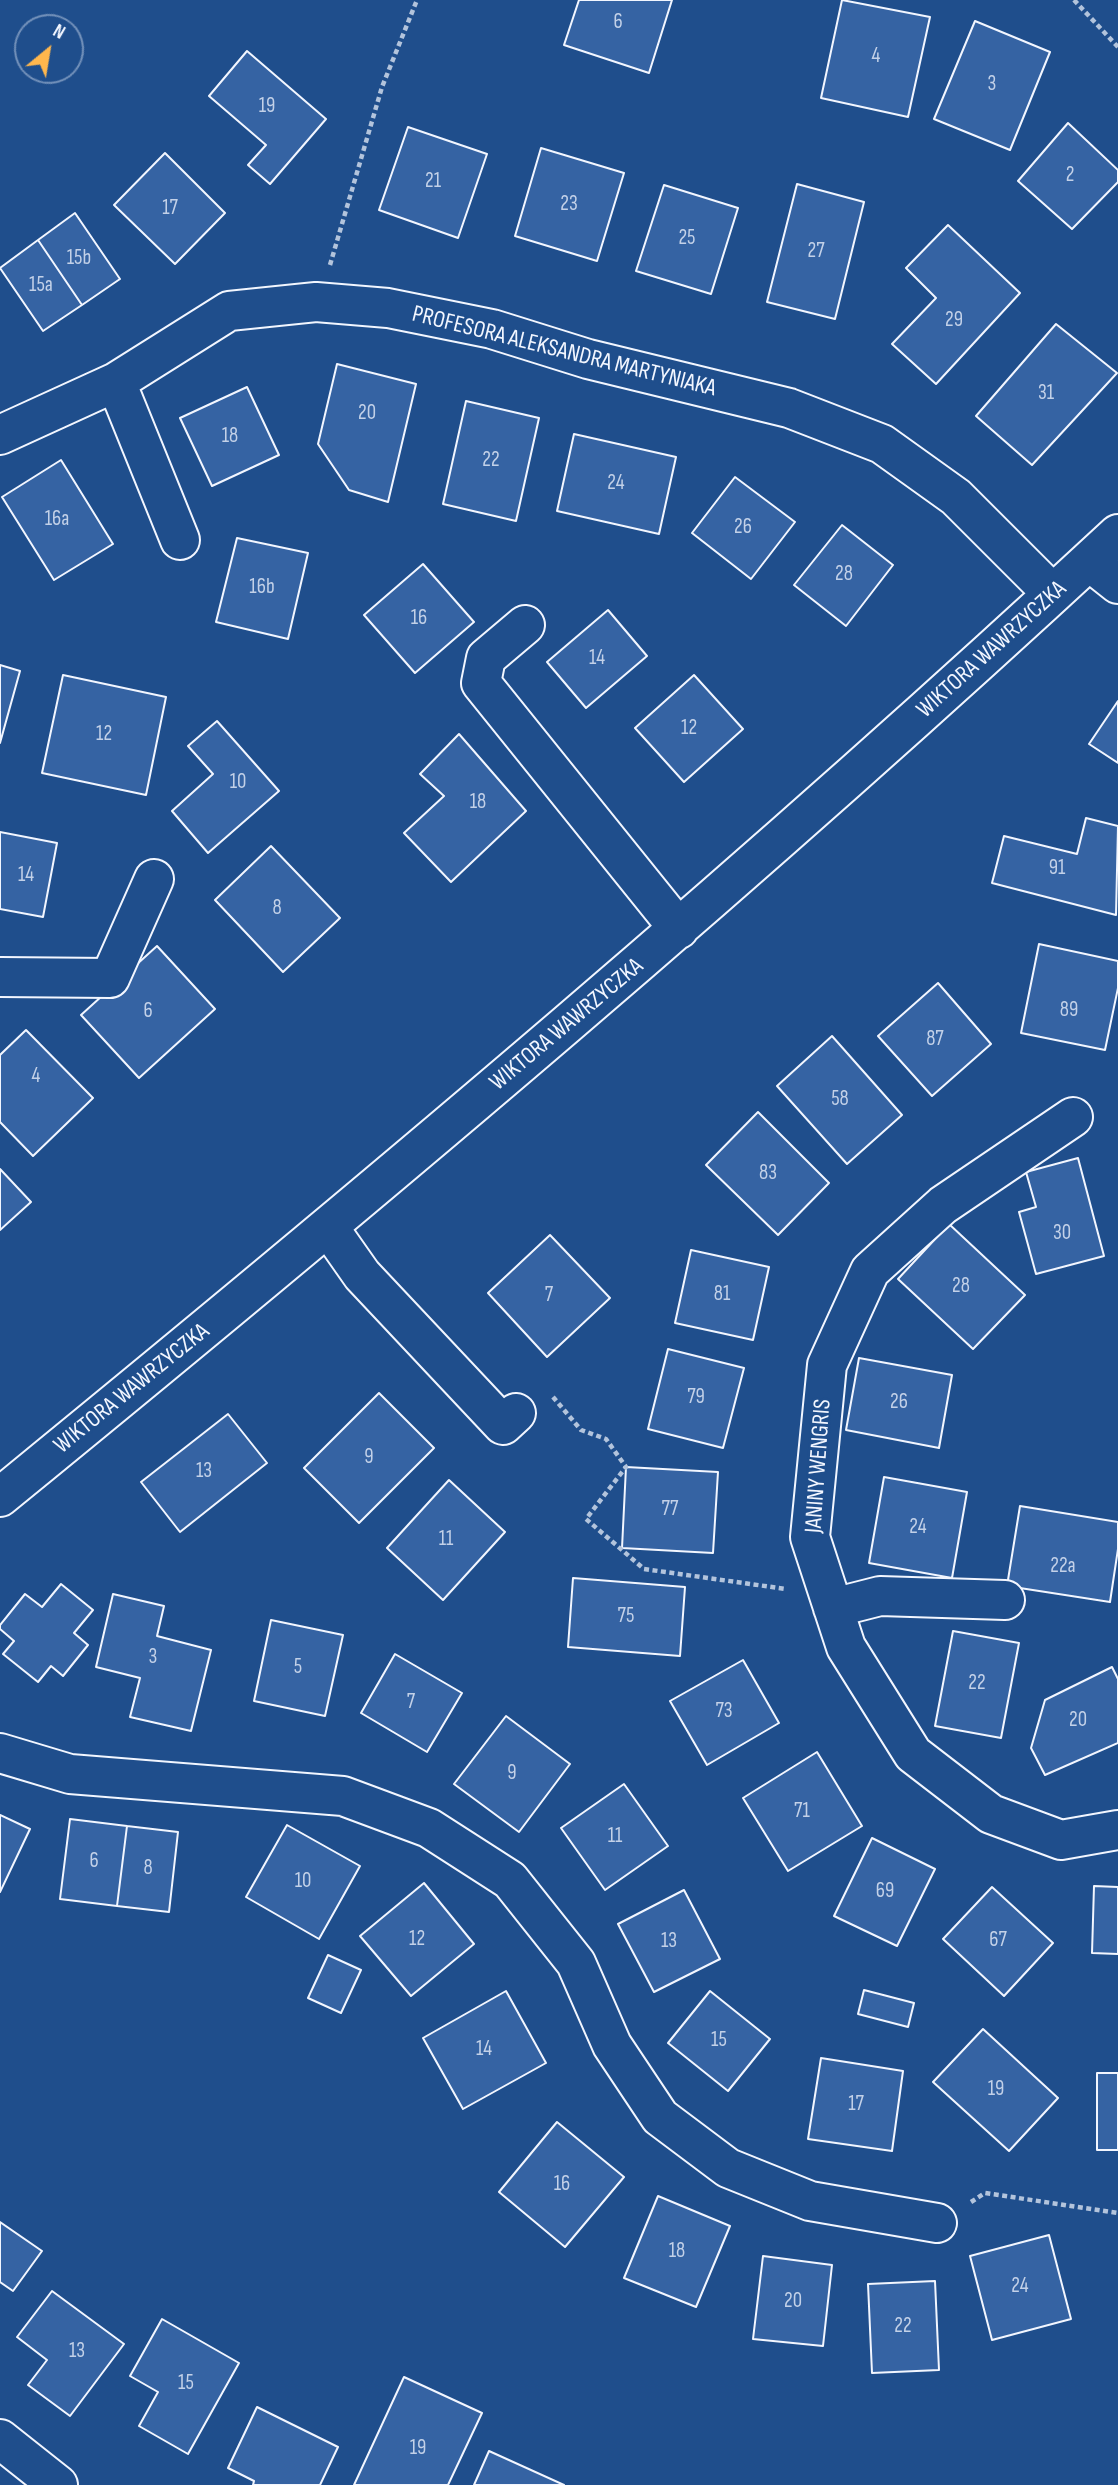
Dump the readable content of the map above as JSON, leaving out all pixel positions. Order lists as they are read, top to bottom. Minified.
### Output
{"streets":{"street":["PROFESORA ALEKSANDRA MARTYNIAKA","WIKTORA WAWRZYCZKA","JANINY WENGRIS"]},"crossings":[["PROFESORA ALEKSANDRA MARTYNIAKA","WIKTORA WAWRZYCZKA"]],"house_numbers":["6","4","3","19","2","21","23","17","25","27","15b","15a","29","31","20","18","22","24","16a","26","28","16b","16","14","12","12","10","18","91","14","8","89","6","87","4","58","83","30","28","81","7","79","26","9","13","77","24","11","22a","75","3","5","22","7","73","20","9","71","11","6","8","10","69","12","67","13","15","14","19","17","16","18","24","20","22","13","15","19"],"north":"top right"}
